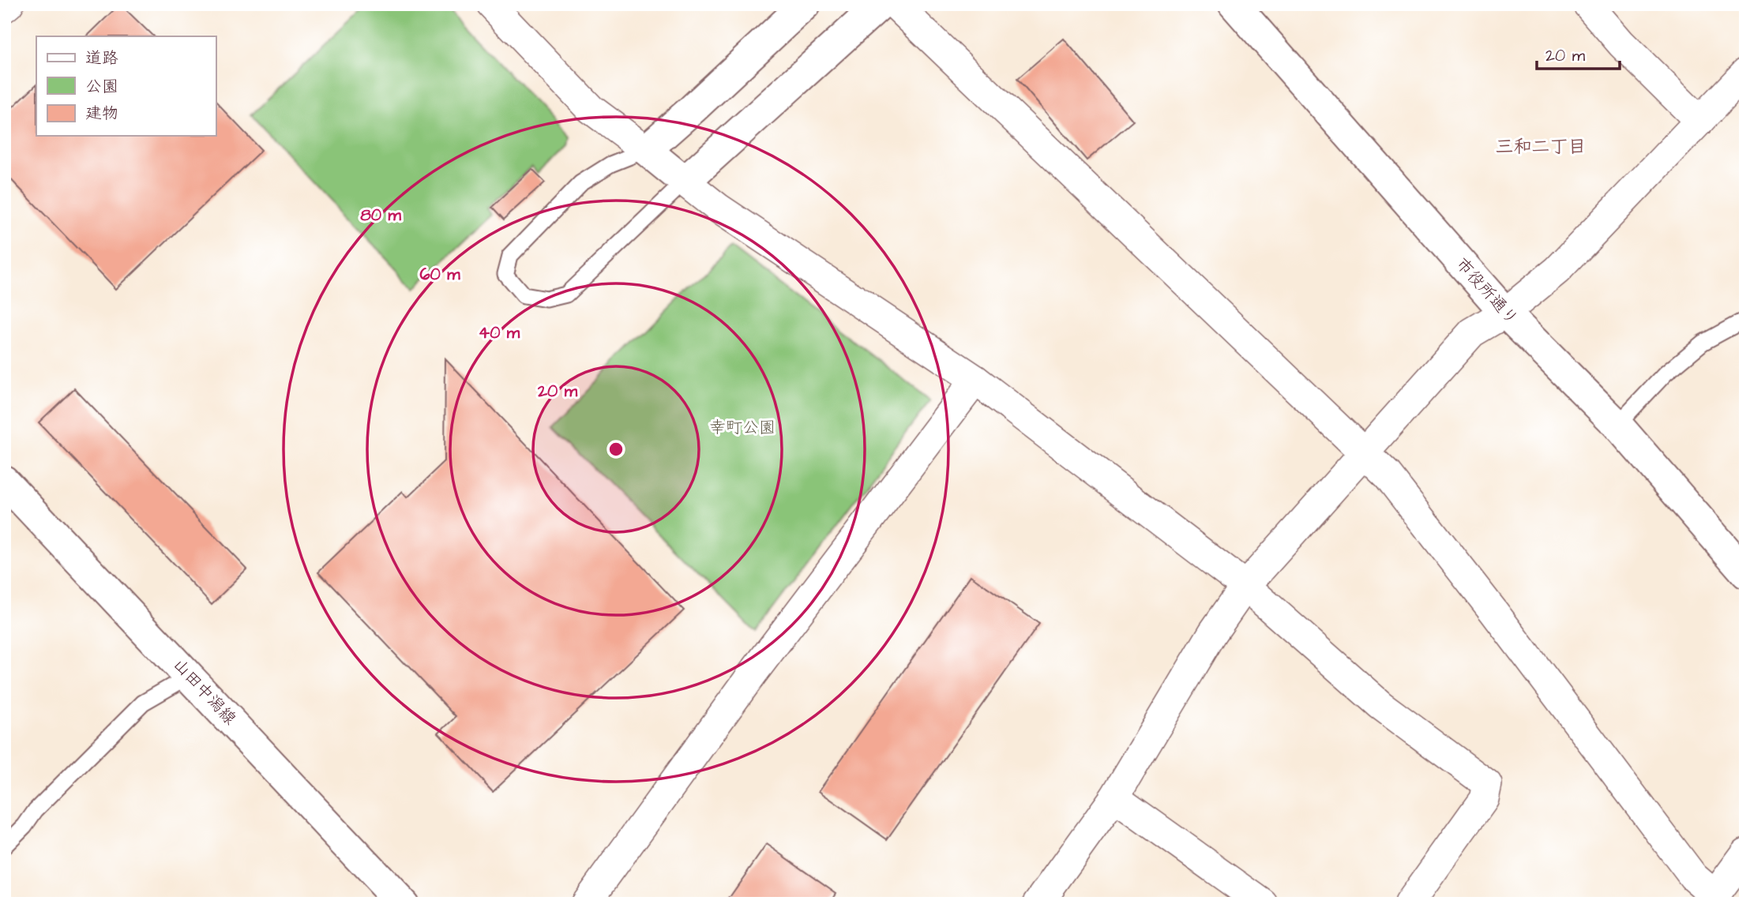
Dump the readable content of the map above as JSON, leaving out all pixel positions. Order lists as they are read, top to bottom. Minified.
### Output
{"streets":{"street":["市役所通り","山田中潟線"]},"districts":["三和二丁目"],"parks":["幸町公園"],"legend":["道路","公園","建物"],"scale_bar":"20 m","rings":["80 m","60 m","40 m","20 m"]}
